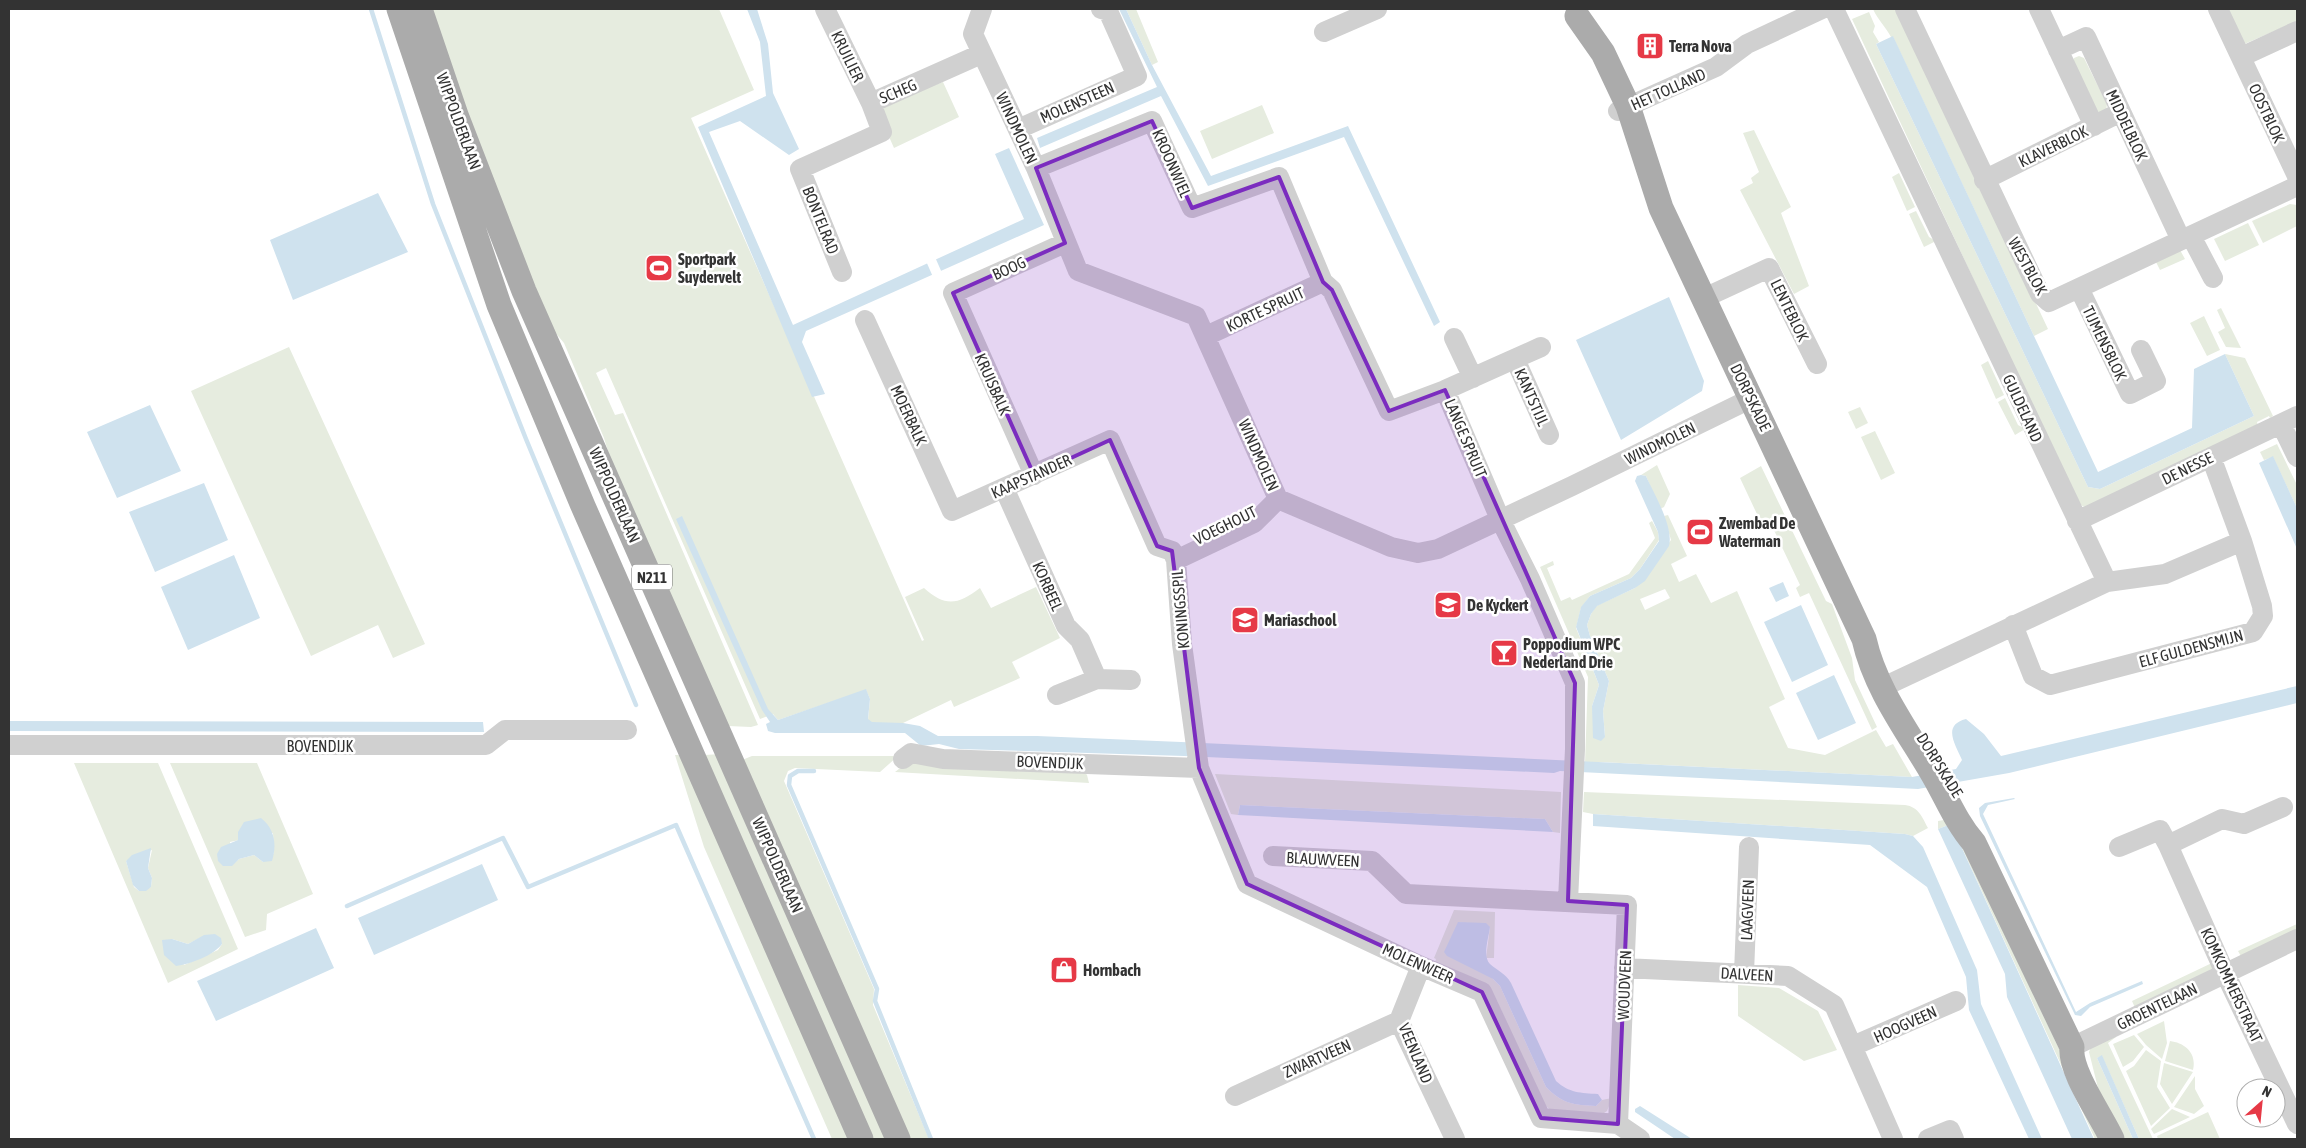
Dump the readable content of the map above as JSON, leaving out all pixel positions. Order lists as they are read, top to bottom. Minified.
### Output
{"streets":{"main road":["WIPPOLDERLAAN","DORPSKADE","N211"],"street":["KRUILIER","HET TOLLAND","SCHEG","MOLENSTEEN","OOSTBLOK","MIDDELBLOK","WINDMOLEN","KLAVERBLOK","KROONWIEL","BONTELRAD","WESTBLOK","BOOG","KORTE SPRUIT","LENTEBLOK","TIJMENSBLOK","KRUISBALK","KANTSTIJL","GULDELAND","MOERBALK","LANGE SPRUIT","DE NESSE","KAAPSTANDER","VOEGHOUT","KORBEEL","KONINGSSPIL","ELF GULDENSMIJN","BOVENDIJK","BLAUWVEEN","LAAGVEEN","MOLENWEER","DALVEEN","WOUDVEEN","KOMKOMMERSTRAAT","GROENTELAAN","HOOGVEEN","VEENLAND","ZWARTVEEN"]},"crossings":[["KRUILIER","SCHEG"],["HET TOLLAND","DORPSKADE"],["SCHEG","WINDMOLEN"],["SCHEG","BONTELRAD"],["MOLENSTEEN","WINDMOLEN"],["OOSTBLOK","WESTBLOK"],["MIDDELBLOK","KLAVERBLOK"],["MIDDELBLOK","WESTBLOK"],["WINDMOLEN","KROONWIEL"],["WINDMOLEN","BOOG"],["WINDMOLEN","KORTE SPRUIT"],["WINDMOLEN","DORPSKADE"],["WINDMOLEN","LANGE SPRUIT"],["WINDMOLEN","VOEGHOUT"],["KLAVERBLOK","WESTBLOK"],["KROONWIEL","LANGE SPRUIT"],["WESTBLOK","TIJMENSBLOK"],["BOOG","KRUISBALK"],["KORTE SPRUIT","LANGE SPRUIT"],["LENTEBLOK","DORPSKADE"],["KRUISBALK","KAAPSTANDER"],["KANTSTIJL","LANGE SPRUIT"],["DORPSKADE","GROENTELAAN"],["GULDELAND","DE NESSE"],["MOERBALK","KAAPSTANDER"],["LANGE SPRUIT","WOUDVEEN"],["DE NESSE","ELF GULDENSMIJN"],["KAAPSTANDER","KORBEEL"],["KAAPSTANDER","KONINGSSPIL"],["VOEGHOUT","KONINGSSPIL"],["KONINGSSPIL","BOVENDIJK"],["KONINGSSPIL","MOLENWEER"],["BOVENDIJK","MOLENWEER"],["BLAUWVEEN","WOUDVEEN"],["LAAGVEEN","DALVEEN"],["MOLENWEER","WOUDVEEN"],["MOLENWEER","VEENLAND"],["DALVEEN","WOUDVEEN"],["DALVEEN","HOOGVEEN"],["KOMKOMMERSTRAAT","GROENTELAAN"],["VEENLAND","ZWARTVEEN"]],"places":{"building":["Terra Nova"],"sports":["Sportpark Suydervelt","Zwembad De Waterman"],"school or university":["De Kyckert","Mariaschool"],"bar":["Poppodium WPC Nederland Drie"],"shop":["Hornbach"]},"north":"top right"}
